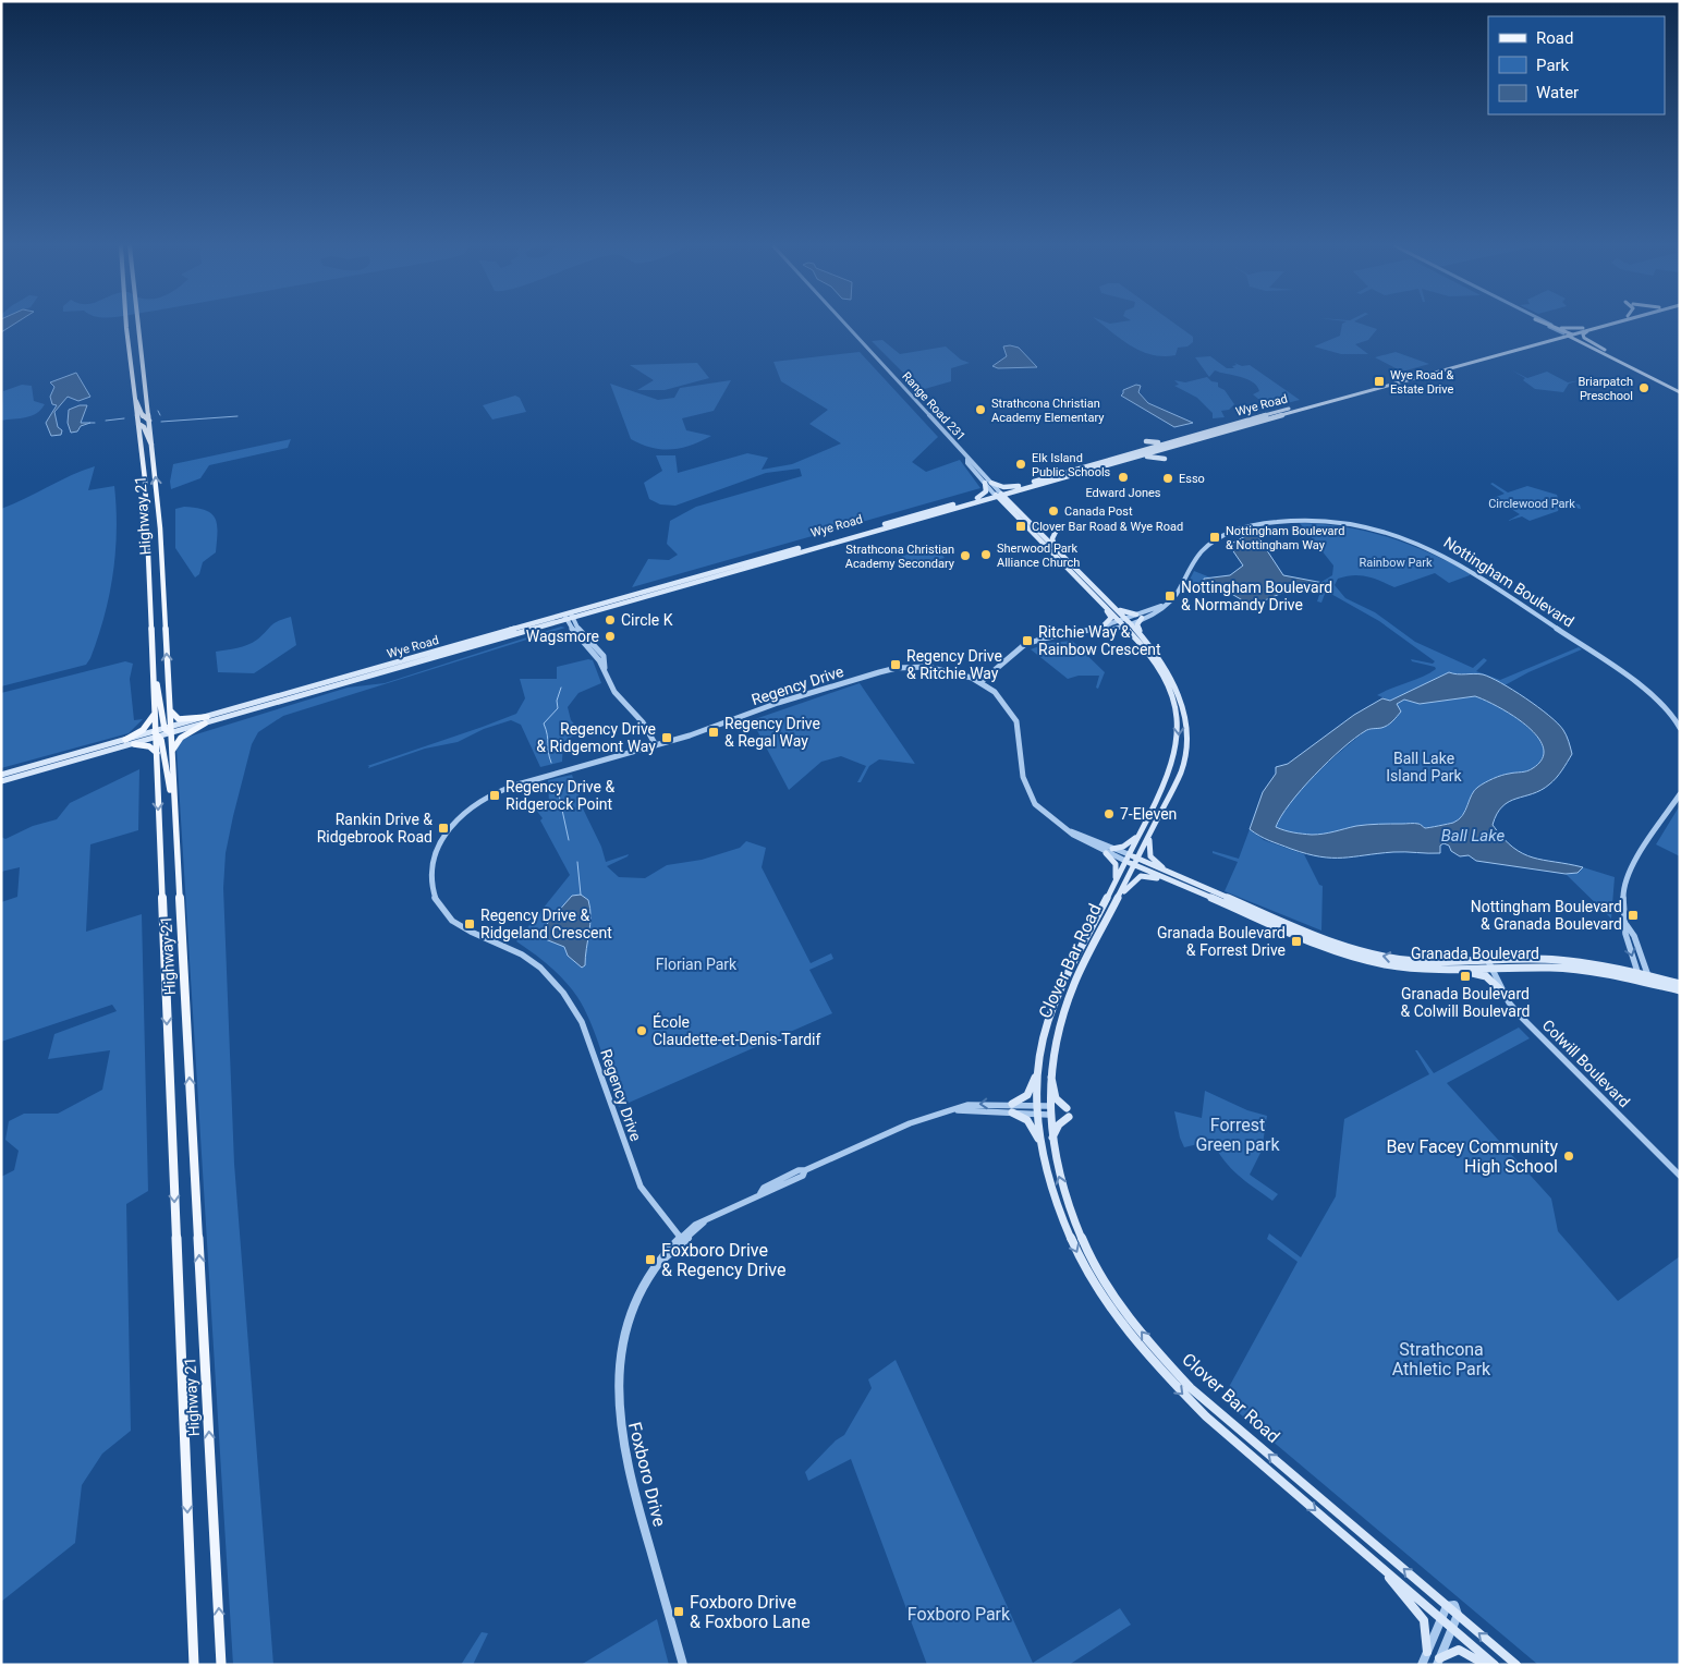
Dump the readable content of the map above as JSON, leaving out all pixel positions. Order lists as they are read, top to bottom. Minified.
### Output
{"streets":{"main road":["Wye Road","Highway 21","Granada Boulevard","Clover Bar Road"],"street":["Range Road 231","Nottingham Boulevard","Regency Drive","Colwill Boulevard","Foxboro Drive"]},"crossings":[["Wye Road","Range Road 231"],["Wye Road","Highway 21"],["Wye Road","Clover Bar Road"],["Range Road 231","Clover Bar Road"],["Regency Drive","Granada Boulevard"],["Regency Drive","Clover Bar Road"],["Regency Drive","Foxboro Drive"],["Granada Boulevard","Clover Bar Road"],["Granada Boulevard","Colwill Boulevard"],["Clover Bar Road","Foxboro Drive"]],"water":["Ball Lake"],"parks":["Circlewood Park","Rainbow Park","Ball Lake Island Park","Florian Park","Forrest Green park","Strathcona Athletic Park","Foxboro Park"],"places":{"transit":["Wye Road & Estate Drive","Clover Bar Road & Wye Road","Nottingham Boulevard & Nottingham Way","Nottingham Boulevard & Normandy Drive","Ritchie Way & Rainbow Crescent","Regency Drive & Ritchie Way","Regency Drive & Regal Way","Regency Drive & Ridgemont Way","Regency Drive & Ridgerock Point","Rankin Drive & Ridgebrook Road","Nottingham Boulevard & Granada Boulevard","Regency Drive & Ridgeland Crescent","Granada Boulevard & Forrest Drive","Granada Boulevard & Colwill Boulevard","Foxboro Drive & Regency Drive","Foxboro Drive & Foxboro Lane"],"other":["Briarpatch Preschool","Strathcona Christian Academy Elementary","Elk Island Public Schools","Edward Jones","Esso","Canada Post","Sherwood Park Alliance Church","Strathcona Christian Academy Secondary","Circle K","Wagsmore","7-Eleven","École Claudette-et-Denis-Tardif","Bev Facey Community High School"]},"legend":["Road","Park","Water"]}
